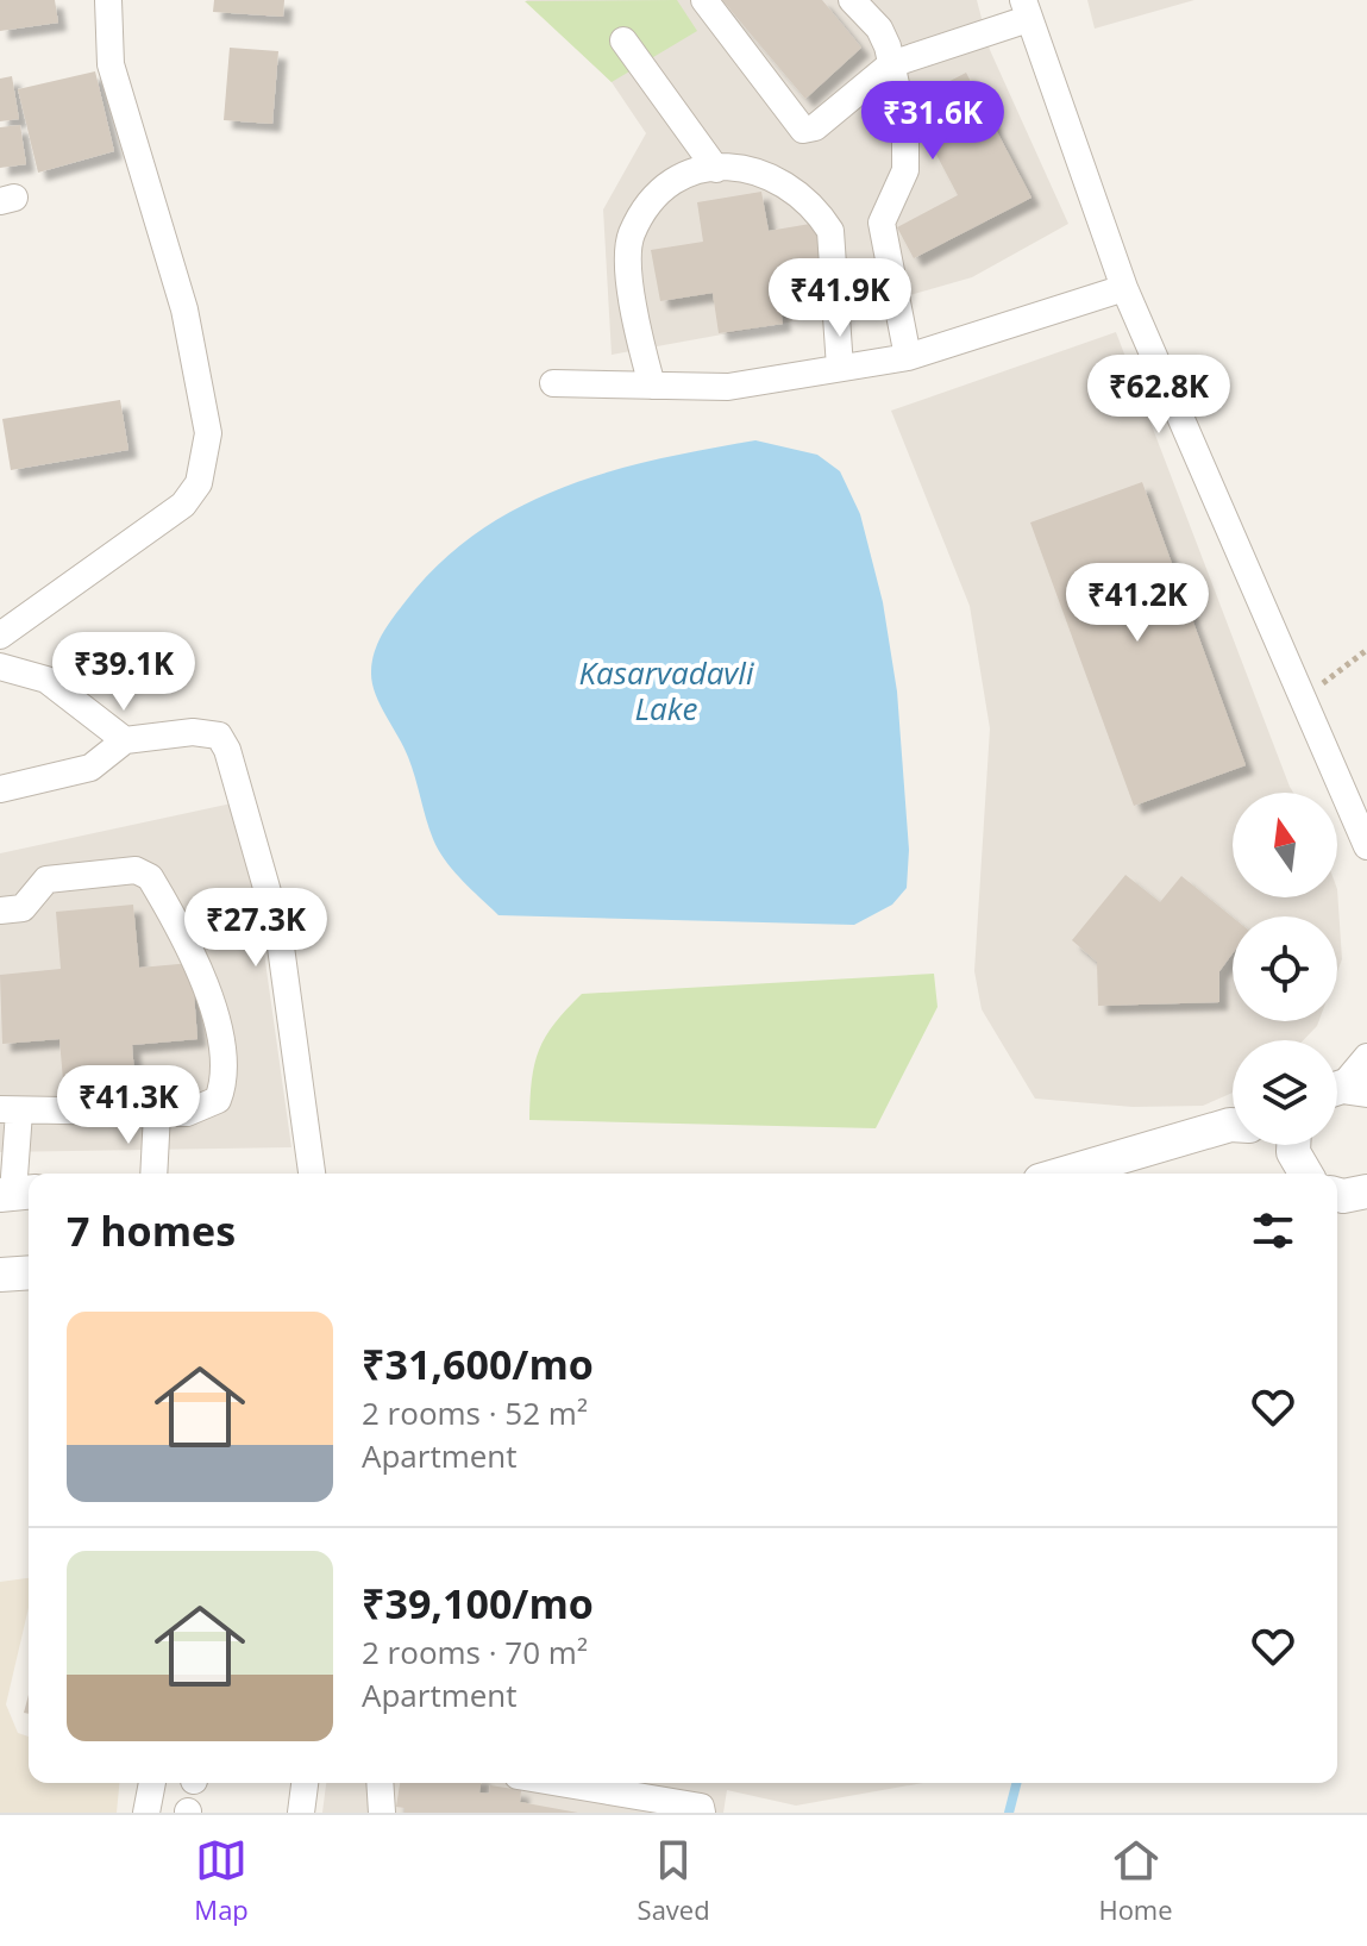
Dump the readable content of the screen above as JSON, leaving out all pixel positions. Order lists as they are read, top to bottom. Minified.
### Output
{"water":["Kasarvadavli Lake"],"north":"top","page":{"price":["₹31.6K","₹41.9K","₹62.8K","₹41.2K","₹39.1K","₹27.3K","₹41.3K"],"heading":"7 homes","list":[{"name":"₹31,600/mo","note":"2 rooms · 52 m² · Apartment"},{"name":"₹39,100/mo","note":"2 rooms · 70 m² · Apartment"}],"tabs":["Map","Saved","Home"]}}
